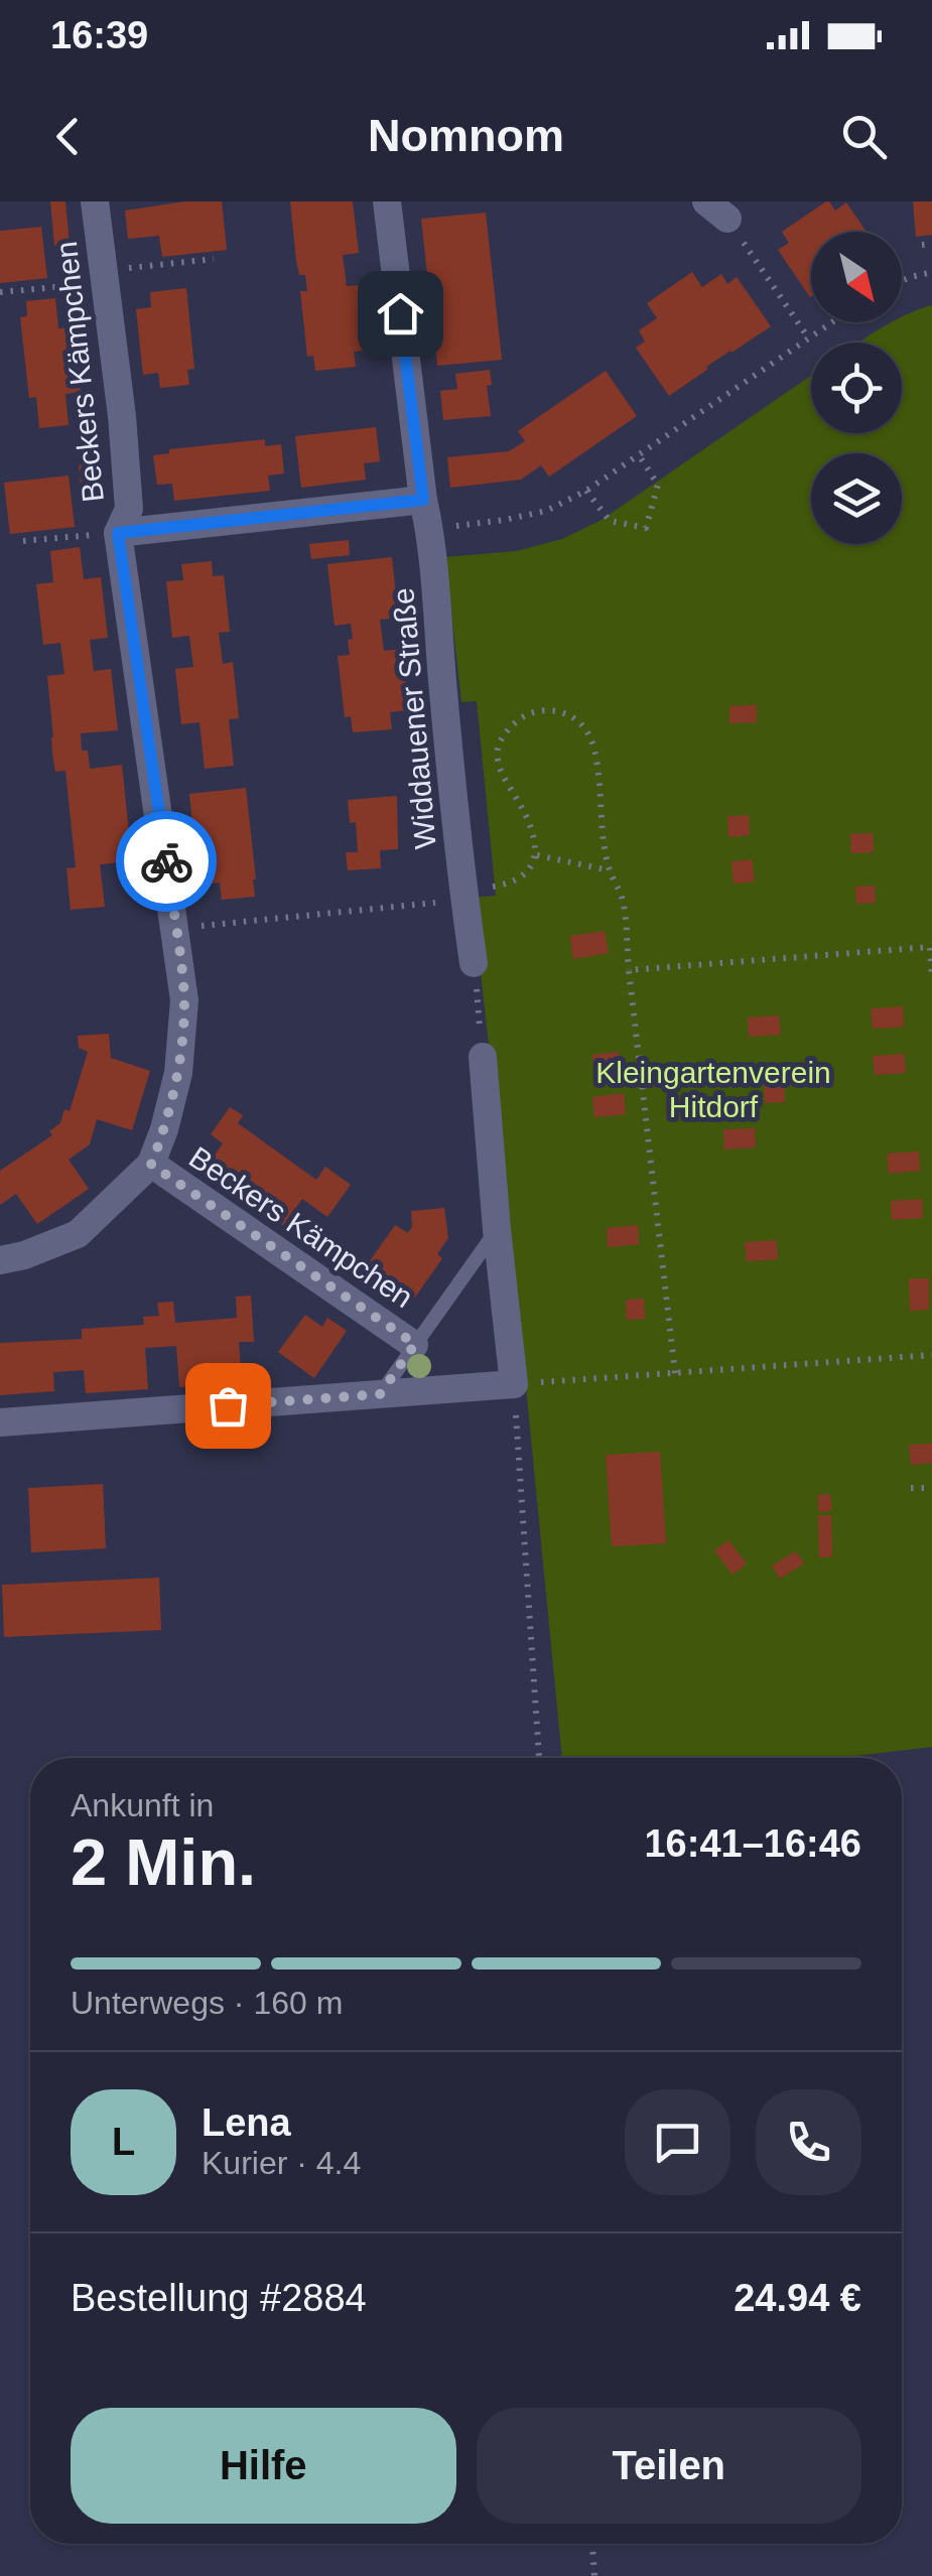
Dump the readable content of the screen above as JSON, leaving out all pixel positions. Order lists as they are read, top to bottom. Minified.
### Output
{"streets":{"street":["Beckers Kämpchen","Widdauener Straße"]},"crossings":[["Beckers Kämpchen","Widdauener Straße"]],"parks":["Kleingartenverein Hitdorf"],"north":"bottom right","page":{"status":"16:39","header":"Nomnom","heading":["2 Min.","Ankunft in","16:41–16:46"],"panel":["Lena","Kurier · 4.4","Bestellung #2884","24.94 €"],"bar":"Unterwegs · 160 m","round":"L","buttons":["Hilfe","Teilen"]}}
